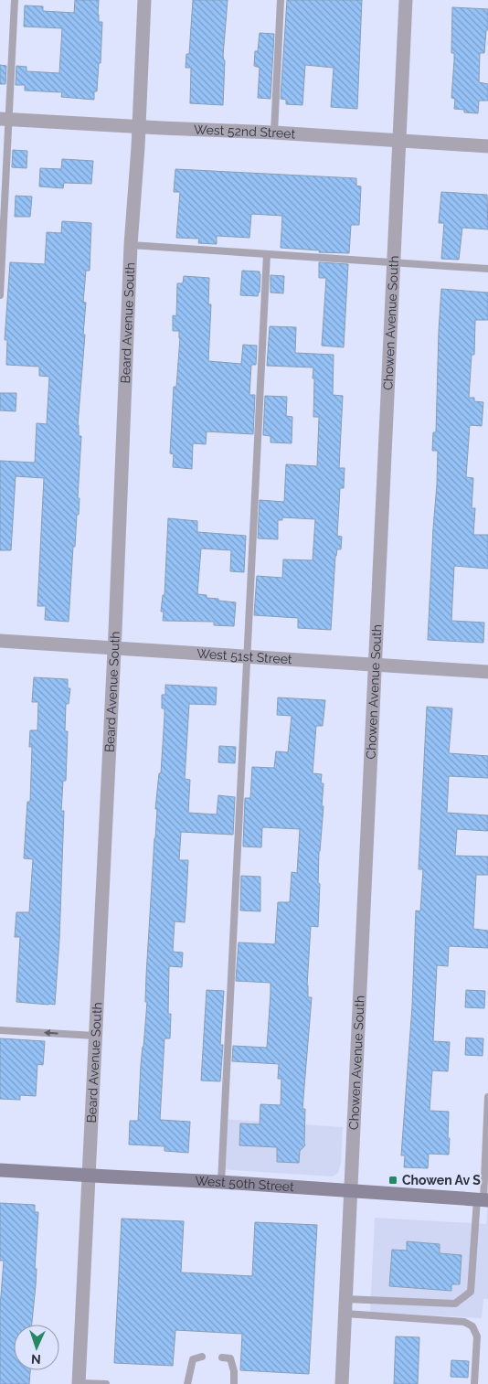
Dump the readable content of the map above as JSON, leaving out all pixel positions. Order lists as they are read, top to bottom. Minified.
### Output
{"streets":{"main road":["West 50th Street"],"street":["West 52nd Street","Beard Avenue South","Chowen Avenue South","West 51st Street"]},"crossings":[["West 52nd Street","Beard Avenue South"],["West 52nd Street","Chowen Avenue South"],["Beard Avenue South","West 51st Street"],["Beard Avenue South","West 50th Street"],["Chowen Avenue South","West 51st Street"],["Chowen Avenue South","West 50th Street"]],"places":{"transit":["Chowen Av S"]},"north":"bottom"}
